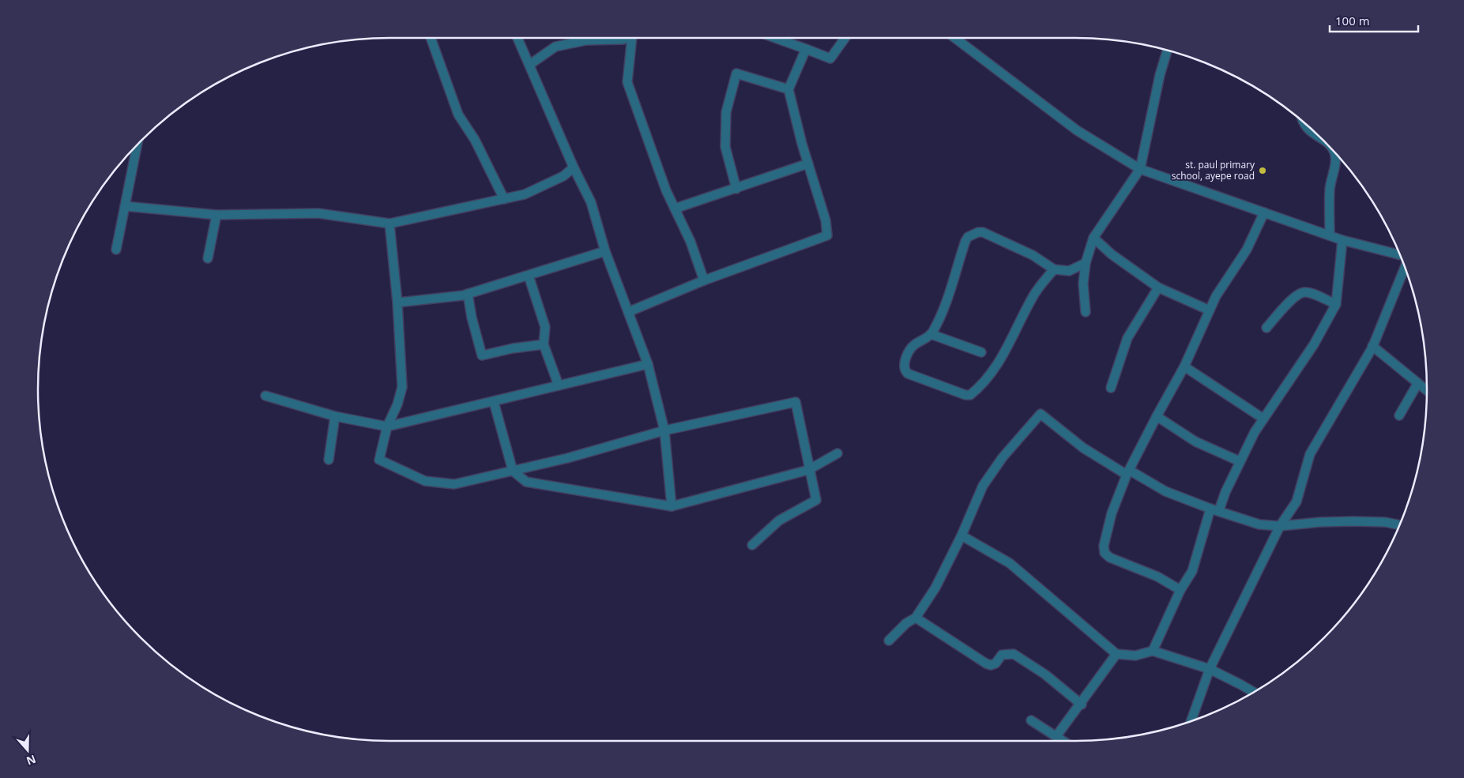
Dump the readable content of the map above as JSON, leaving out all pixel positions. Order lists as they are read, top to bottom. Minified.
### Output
{"places":["st. paul primary school, ayepe road"],"scale_bar":"100 m","north":"bottom"}
